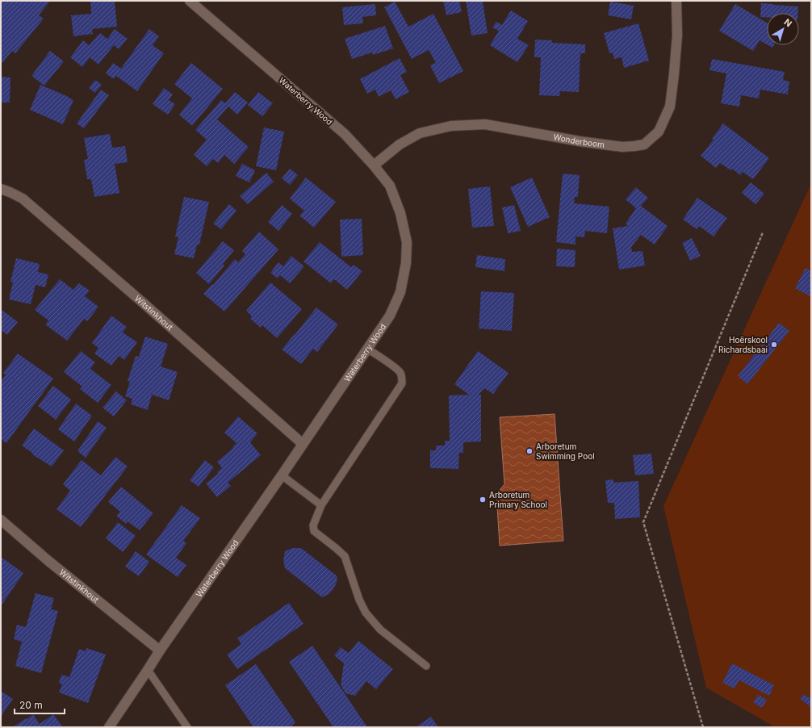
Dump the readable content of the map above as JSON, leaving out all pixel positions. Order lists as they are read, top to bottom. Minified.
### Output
{"streets":{"street":["Waterberry Wood","Wonderboom","Witstinkhout"]},"crossings":[["Waterberry Wood","Wonderboom"],["Waterberry Wood","Witstinkhout"]],"places":["Hoërskool Richardsbaai","Arboretum Swimming Pool","Arboretum Primary School"],"scale_bar":"20 m","north":"top right"}
